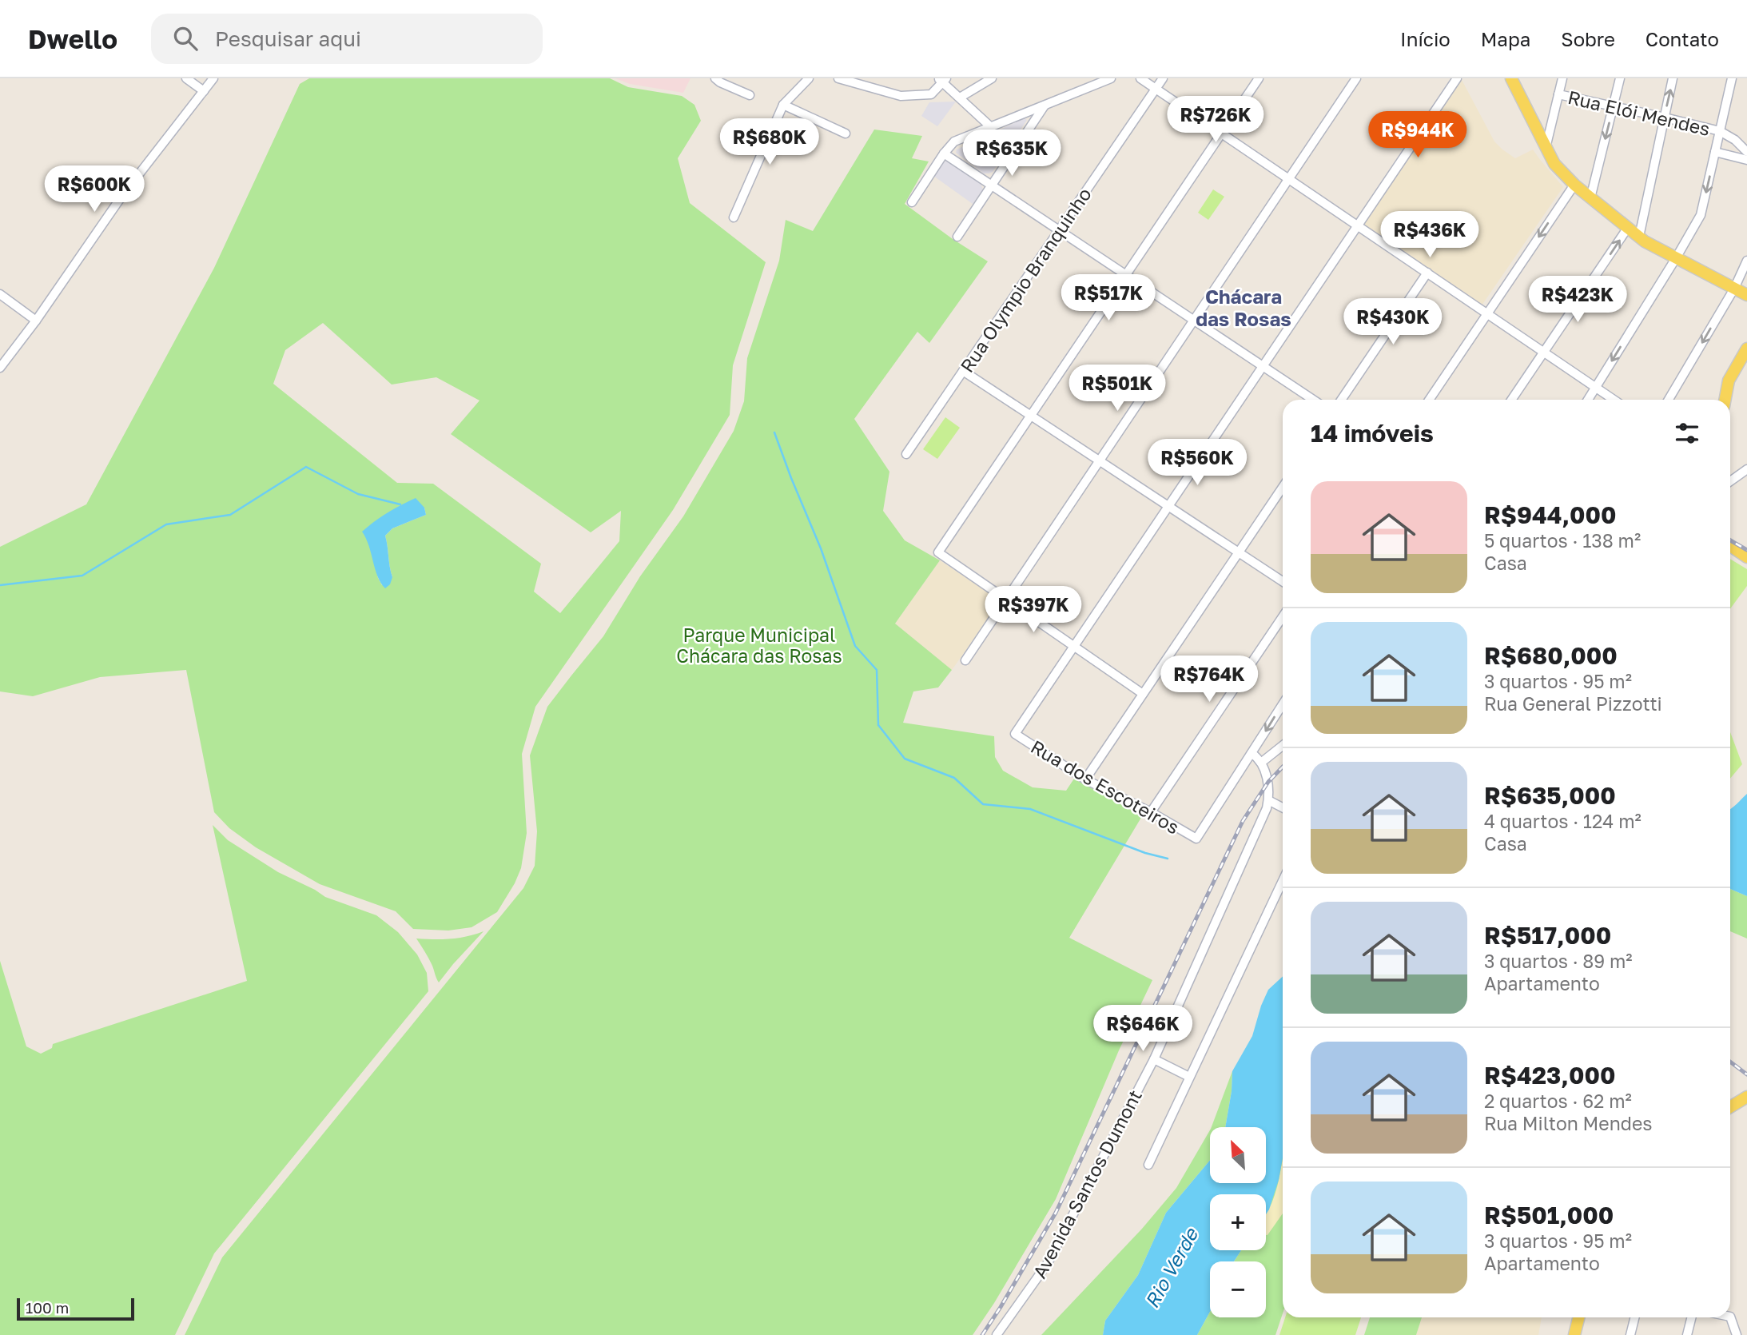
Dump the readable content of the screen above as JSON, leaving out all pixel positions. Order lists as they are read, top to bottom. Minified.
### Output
{"streets":{"street":["Rua Elói Mendes","Rua Olympio Branquinho","Rua dos Escoteiros","Avenida Santos Dumont"]},"crossings":[["Rua dos Escoteiros","Avenida Santos Dumont"]],"districts":["Chácara das Rosas"],"water":["Rio Verde"],"parks":["Parque Municipal Chácara das Rosas"],"scale_bar":"100 m","north":"top left","page":{"header":"Dwello","search":"Pesquisar aqui","nav":["Início","Mapa","Sobre","Contato"],"price":["R$726K","R$944K","R$680K","R$635K","R$600K","R$436K","R$517K","R$423K","R$430K","R$501K","R$560K","R$397K","R$764K","R$646K"],"heading":"14 imóveis","list":[{"name":"R$944,000","note":"5 quartos · 138 m² · Casa"},{"name":"R$680,000","note":"3 quartos · 95 m² · Rua General Pizzotti"},{"name":"R$635,000","note":"4 quartos · 124 m² · Casa"},{"name":"R$517,000","note":"3 quartos · 89 m² · Apartamento"},{"name":"R$423,000","note":"2 quartos · 62 m² · Rua Milton Mendes"},{"name":"R$501,000","note":"3 quartos · 95 m² · Apartamento"}],"map_buttons":["+","−"],"scale":"100 m"}}
